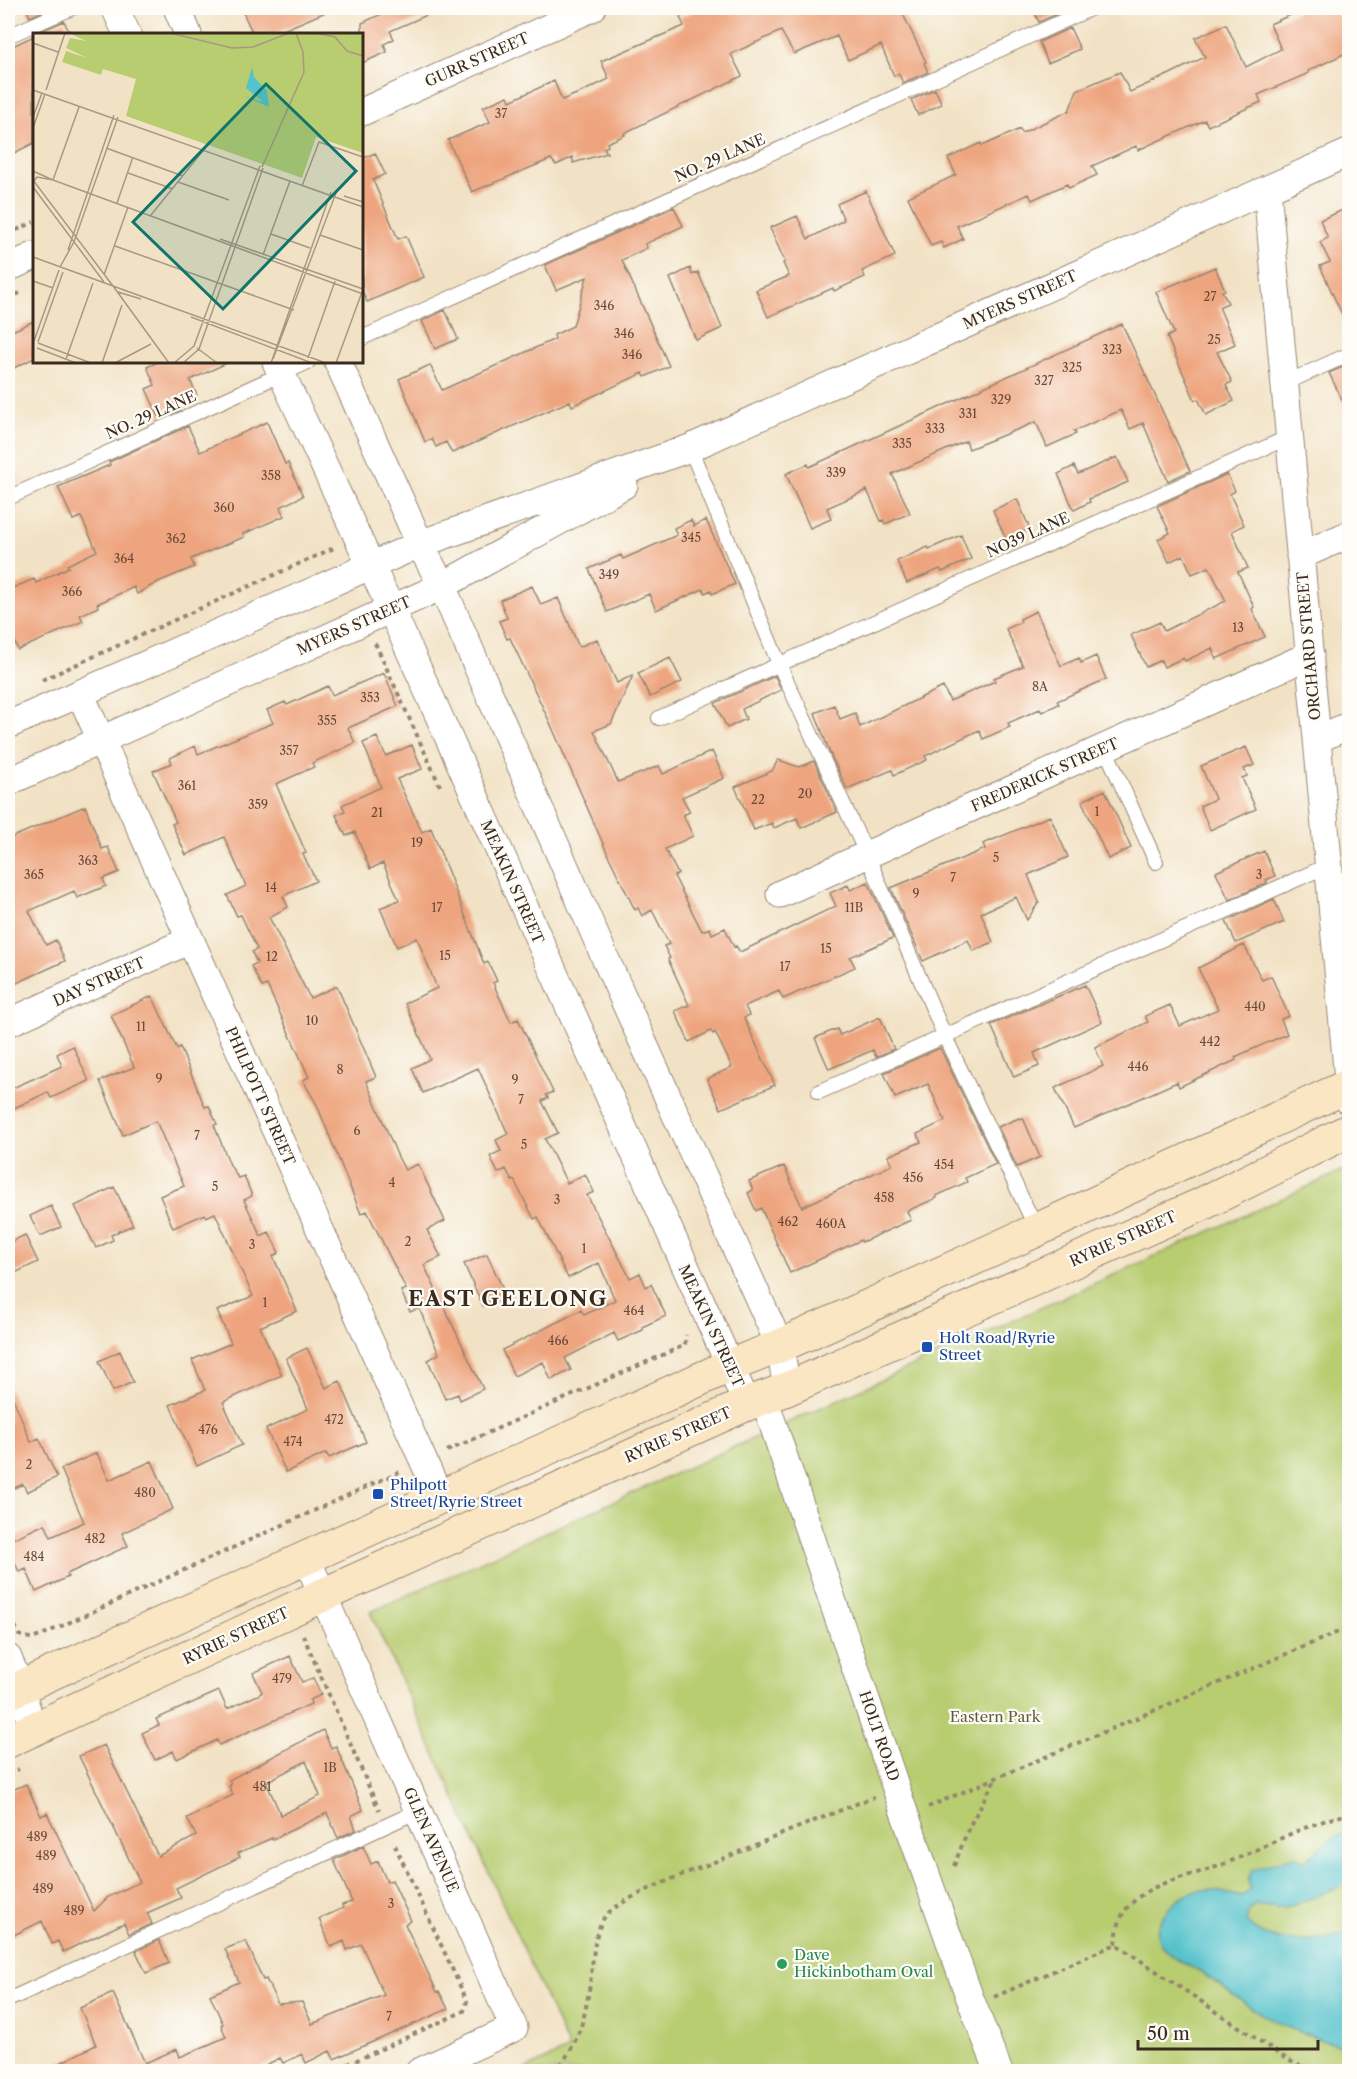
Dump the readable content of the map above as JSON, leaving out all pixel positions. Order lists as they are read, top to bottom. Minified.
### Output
{"streets":{"main road":["RYRIE STREET"],"street":["GURR STREET","MYERS STREET","ORCHARD STREET","FREDERICK STREET","MEAKIN STREET","DAY STREET","PHILPOTT STREET","HOLT ROAD","GLEN AVENUE"],"lane":["NO. 29 LANE","NO39 LANE"]},"crossings":[["NO. 29 LANE","MEAKIN STREET"],["MYERS STREET","ORCHARD STREET"],["MYERS STREET","MEAKIN STREET"],["MYERS STREET","PHILPOTT STREET"],["NO39 LANE","ORCHARD STREET"],["ORCHARD STREET","FREDERICK STREET"],["MEAKIN STREET","RYRIE STREET"],["MEAKIN STREET","HOLT ROAD"],["DAY STREET","PHILPOTT STREET"],["RYRIE STREET","HOLT ROAD"],["RYRIE STREET","GLEN AVENUE"]],"districts":["EAST GEELONG"],"parks":["Eastern Park"],"places":{"transit":["Holt Road/Ryrie Street","Philpott Street/Ryrie Street"],"other":["Dave Hickinbotham Oval"]},"house_numbers":["37","27","346","346","25","323","346","325","327","329","331","333","335","339","358","360","345","362","364","349","366","13","8A","353","355","357","361","20","22","359","1","21","19","5","363","365","3","7","14","9","17","11B","15","15","12","17","440","10","11","442","446","8","9","9","7","6","7","5","454","456","4","5","458","3","462","460A","2","3","1","1","464","466","472","476","474","2","480","482","484","479","1B","481","489","489","489","3","489","7"],"scale_bar":"50 m"}
